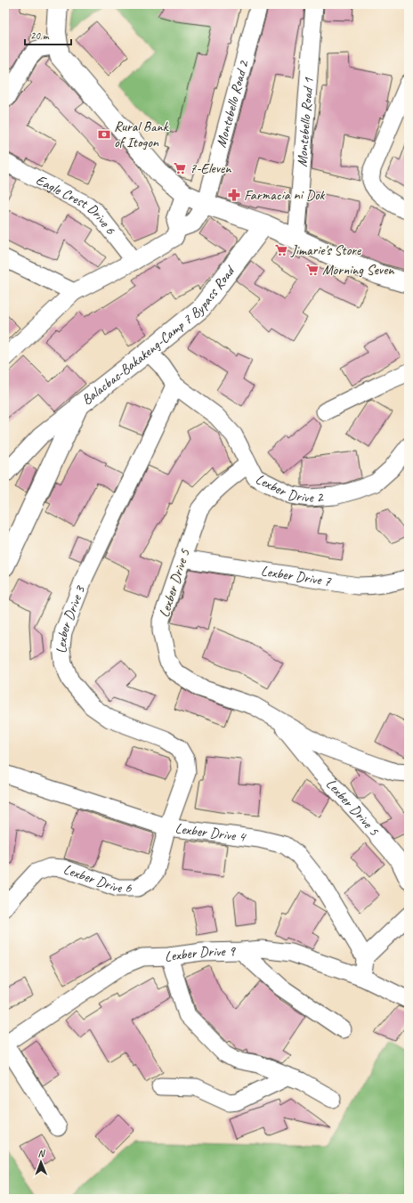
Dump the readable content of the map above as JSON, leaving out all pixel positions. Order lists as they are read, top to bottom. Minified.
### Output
{"streets":{"main road":["Balacbac-Bakakeng-Camp 7 Bypass Road"],"street":["Montebello Road 2","Montebello Road 1","Eagle Crest Drive 6","Lexber Drive 2","Lexber Drive 7","Lexber Drive 5","Lexber Drive 3","Lexber Drive 4","Lexber Drive 6","Lexber Drive 9"]},"crossings":[["Balacbac-Bakakeng-Camp 7 Bypass Road","Lexber Drive 2"],["Lexber Drive 2","Lexber Drive 5"],["Lexber Drive 2","Lexber Drive 3"],["Lexber Drive 7","Lexber Drive 5"],["Lexber Drive 3","Lexber Drive 4"],["Lexber Drive 3","Lexber Drive 6"],["Lexber Drive 4","Lexber Drive 6"]],"places":{"bank":["Rural Bank of Itogon"],"supermarket":["7-Eleven","Jimarie's Store","Morning Seven"],"pharmacy":["Farmacia ni Dok"]},"scale_bar":"20 m","north":"top"}
